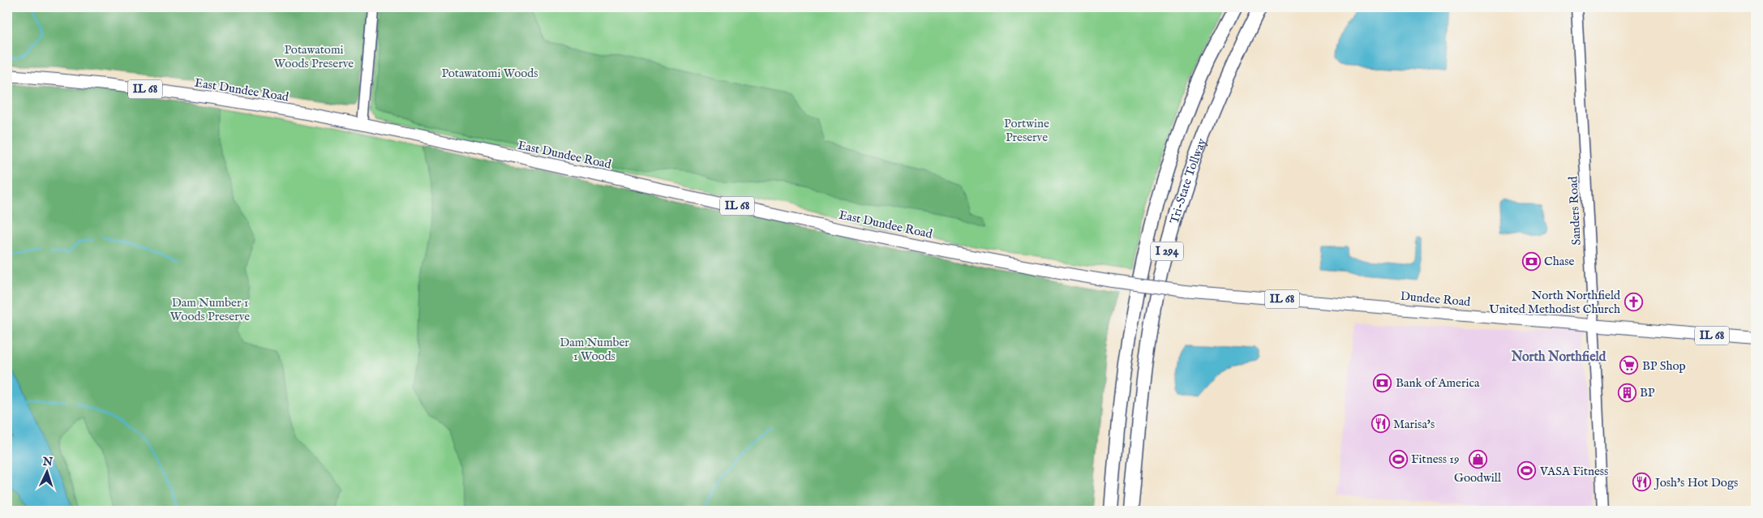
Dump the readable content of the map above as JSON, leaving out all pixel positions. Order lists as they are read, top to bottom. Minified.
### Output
{"streets":{"highway":["Tri-State Tollway","I 294"],"main road":["IL 68","East Dundee Road","Sanders Road","Dundee Road"]},"crossings":[["East Dundee Road","Dundee Road"],["Sanders Road","Dundee Road"]],"districts":["North Northfield"],"parks":["Potawatomi Woods Preserve","Potawatomi Woods","Portwine Preserve","Dam Number 1 Woods Preserve","Dam Number 1 Woods"],"places":{"bank":["Chase","Bank of America"],"church":["North Northfield United Methodist Church"],"supermarket":["BP Shop"],"building":["BP"],"restaurant":["Marisa's","Josh's Hot Dogs"],"sports":["Fitness 19","VASA Fitness"],"shop":["Goodwill"]},"north":"top"}
